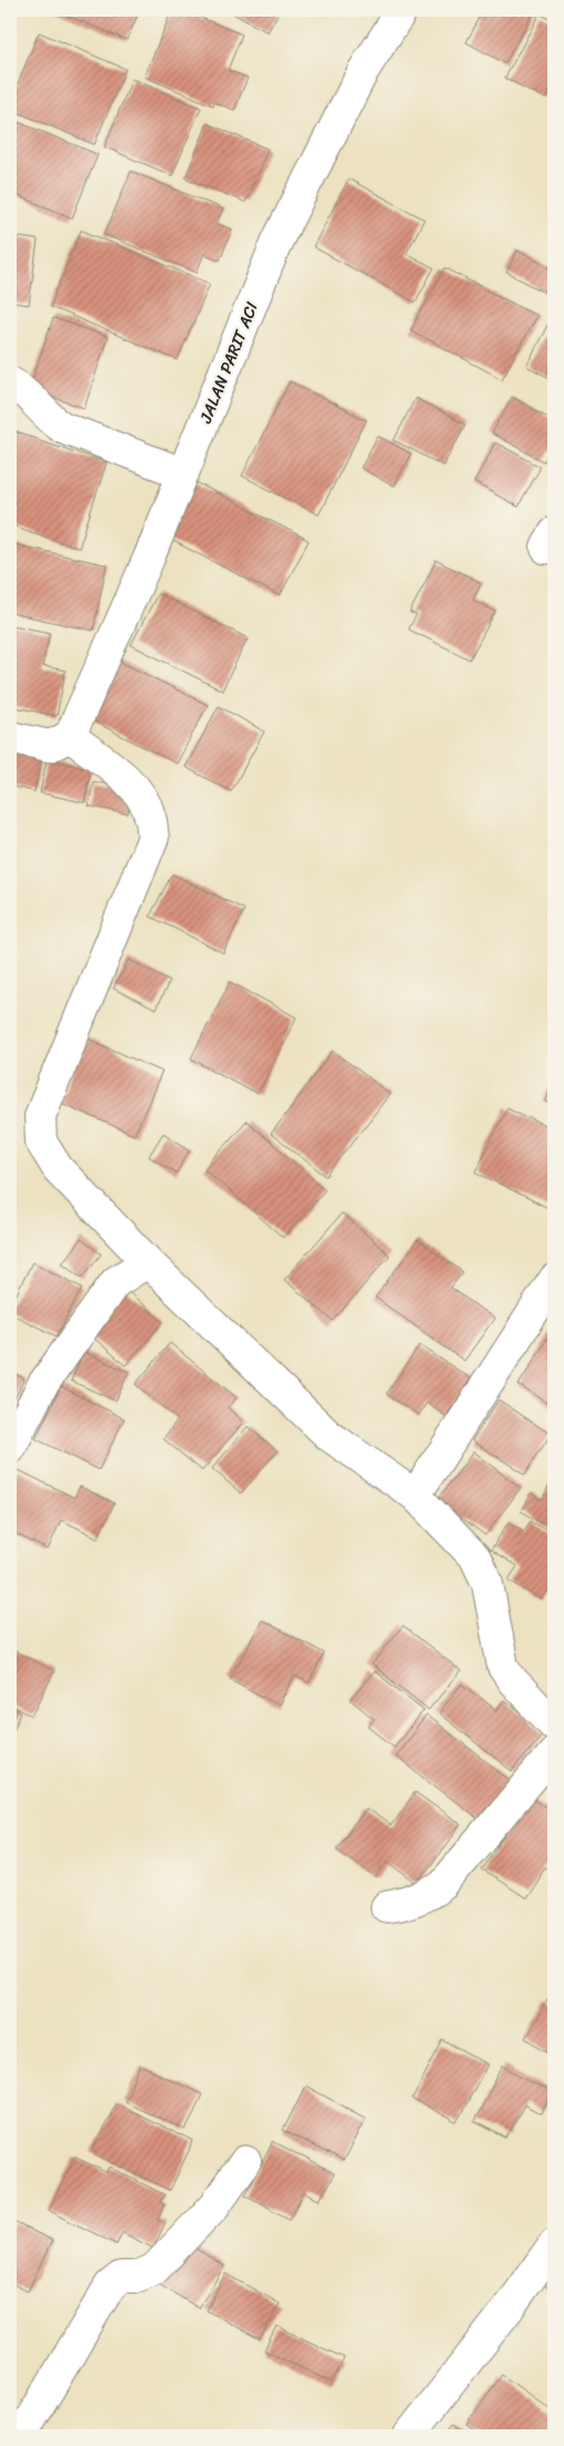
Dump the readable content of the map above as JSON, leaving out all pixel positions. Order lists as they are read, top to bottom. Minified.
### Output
{"streets":{"street":["JALAN PARIT ACI"]}}
